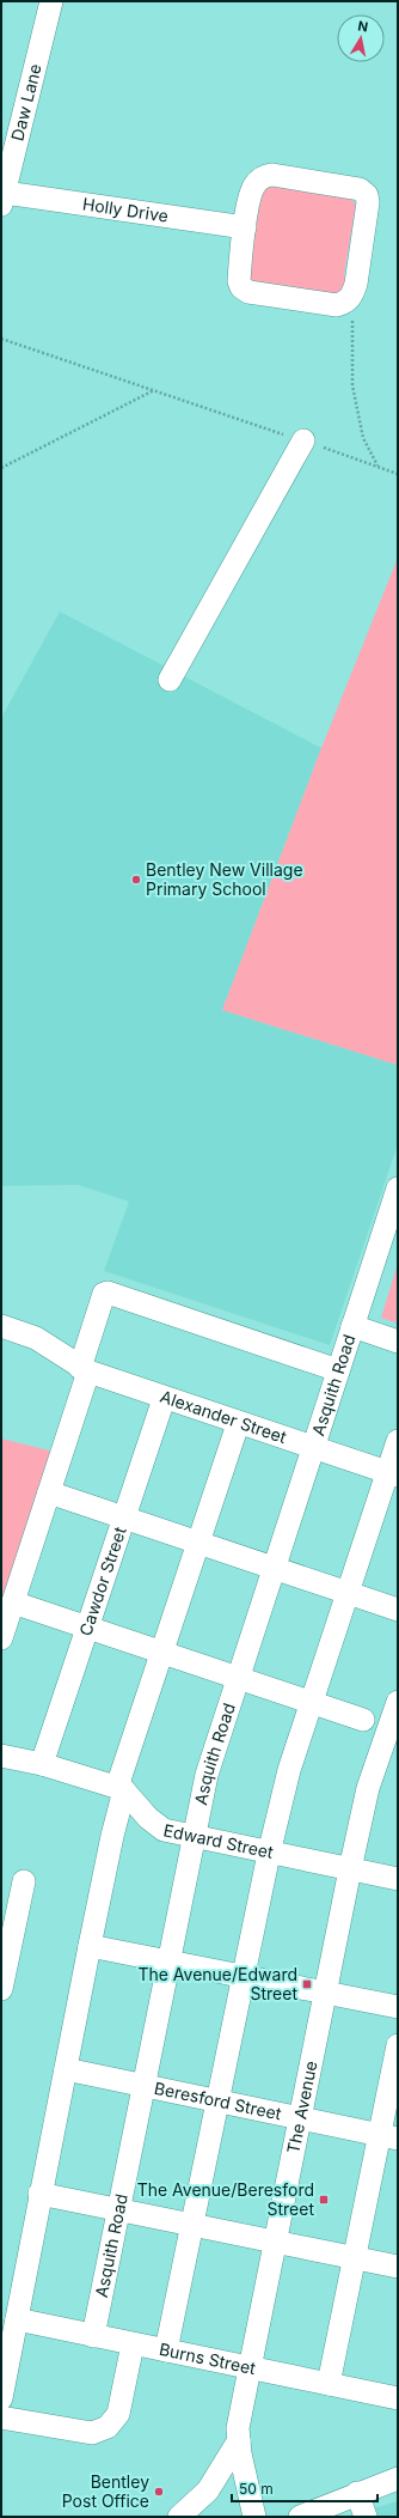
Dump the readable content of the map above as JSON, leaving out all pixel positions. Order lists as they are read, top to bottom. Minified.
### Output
{"streets":{"street":["Daw Lane","Holly Drive","Asquith Road","Alexander Street","Cawdor Street","Edward Street","Beresford Street","The Avenue","Burns Street"]},"crossings":[["Daw Lane","Holly Drive"],["Asquith Road","Alexander Street"],["Asquith Road","Edward Street"],["Asquith Road","Beresford Street"],["Asquith Road","Burns Street"],["Alexander Street","Cawdor Street"],["Edward Street","The Avenue"],["Beresford Street","The Avenue"],["The Avenue","Burns Street"]],"places":{"other":["Bentley New Village Primary School","Bentley Post Office"],"transit":["The Avenue/Edward Street","The Avenue/Beresford Street"]},"scale_bar":"50 m","north":"top"}
